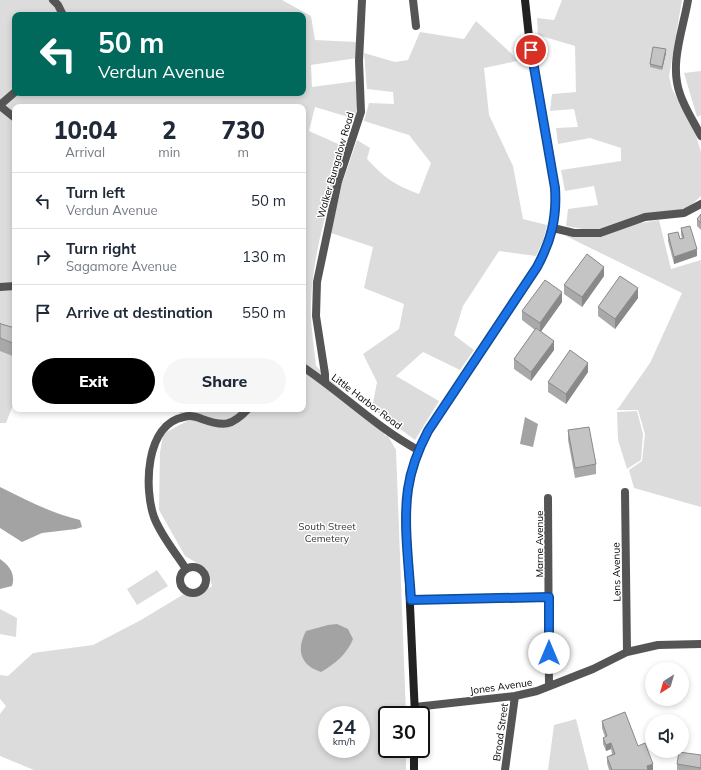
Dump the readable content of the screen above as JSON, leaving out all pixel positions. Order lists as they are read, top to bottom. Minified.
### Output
{"streets":{"street":["Walker Bungalow Road","Little Harbor Road","Marne Avenue","Lens Avenue","Jones Avenue","Broad Street"]},"crossings":[["Walker Bungalow Road","Little Harbor Road"],["Marne Avenue","Jones Avenue"],["Lens Avenue","Jones Avenue"],["Jones Avenue","Broad Street"]],"parks":["South Street Cemetery"],"north":"bottom left","page":{"turn":["50 m","Verdun Avenue"],"eta":["10:04","Arrival","2","min","730","m"],"list":[{"name":"Turn left","note":"Verdun Avenue","value":"50 m"},{"name":"Turn right","note":"Sagamore Avenue","value":"130 m"},{"name":"Arrive at destination","value":"550 m"}],"buttons":["Exit","Share"],"speed":"24 km/h","limit":"30"}}
